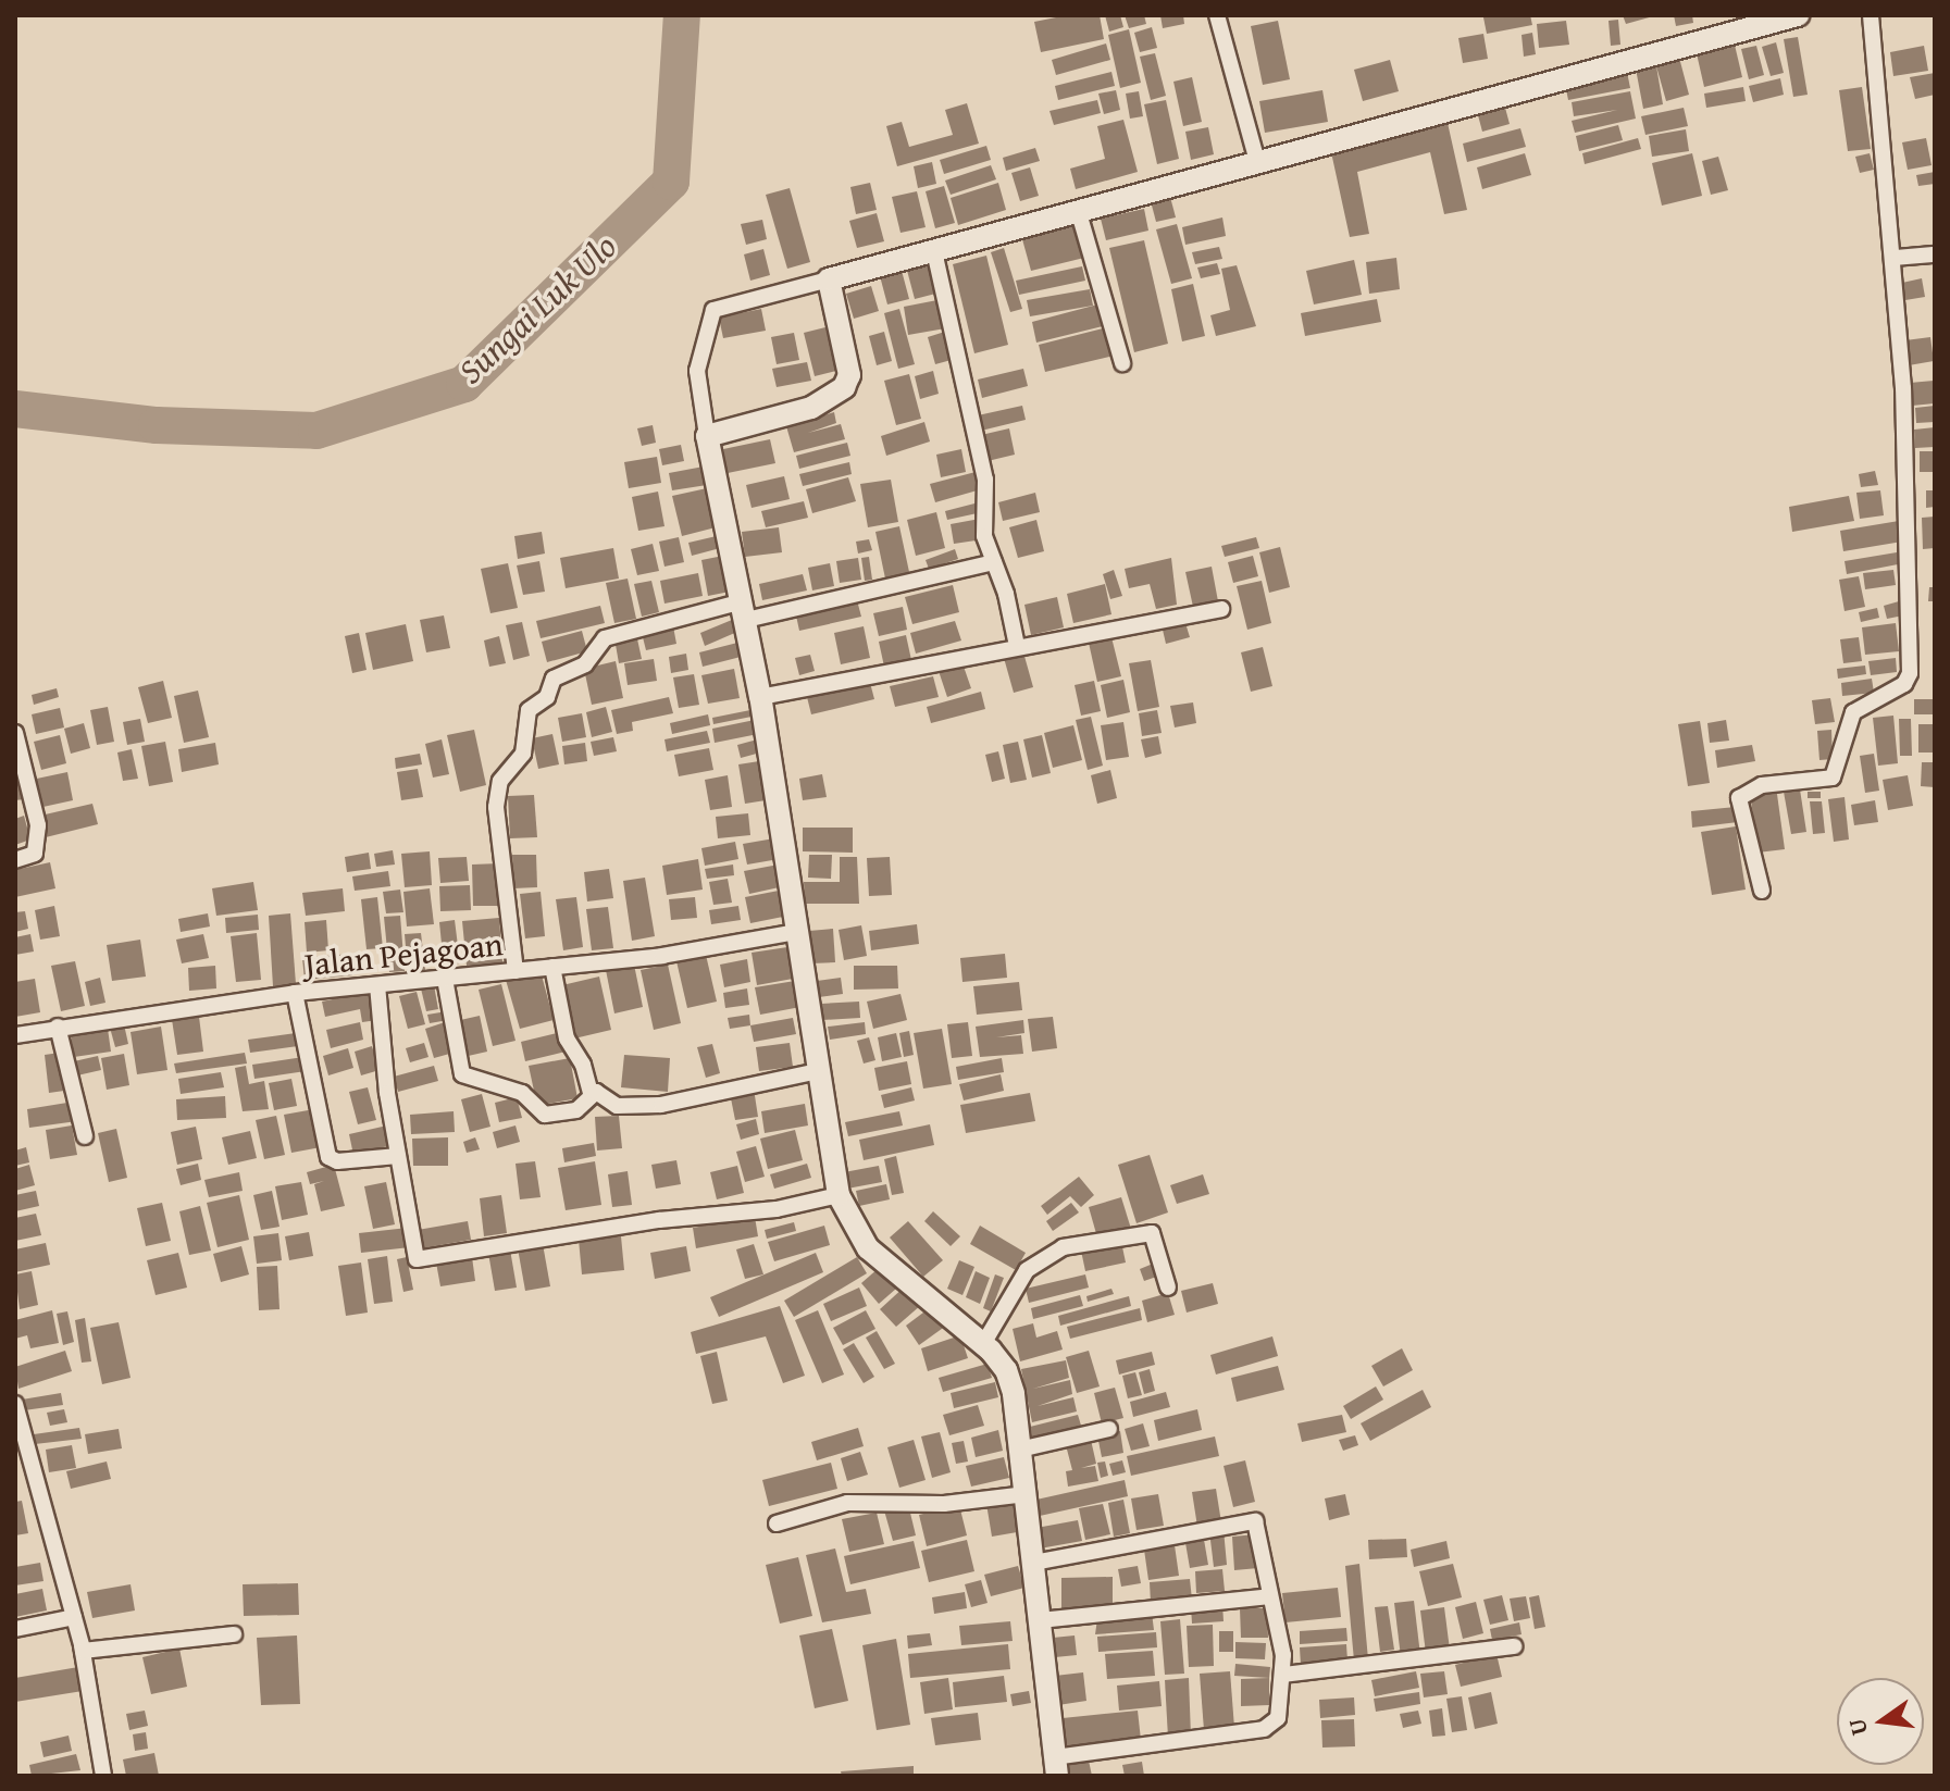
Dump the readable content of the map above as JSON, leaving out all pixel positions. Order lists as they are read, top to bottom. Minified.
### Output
{"streets":{"street":["Jalan Pejagoan"]},"water":["Sungai Luk Ulo"],"north":"left"}
